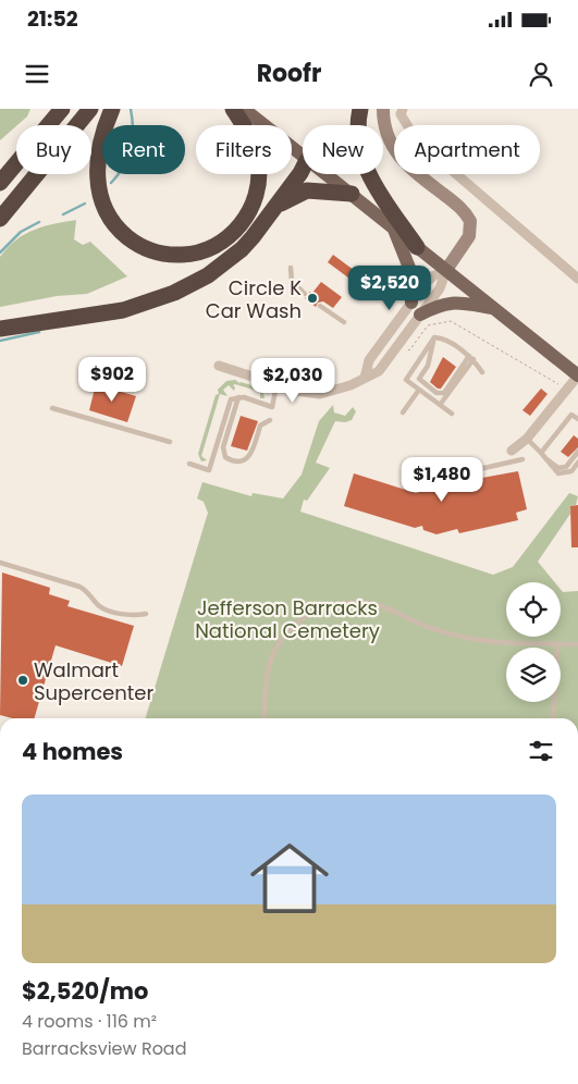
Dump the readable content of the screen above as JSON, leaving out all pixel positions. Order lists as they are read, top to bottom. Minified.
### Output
{"parks":["Jefferson Barracks National Cemetery"],"places":["Circle K Car Wash","Walmart Supercenter"],"page":{"status":"21:52","header":"Roofr","chip":["Buy","Rent","Filters","New","Apartment"],"price":["$2,520","$902","$2,030","$1,480"],"heading":"4 homes","list":[{"name":"$2,520/mo","note":"4 rooms · 116 m² · Barracksview Road"}]}}
